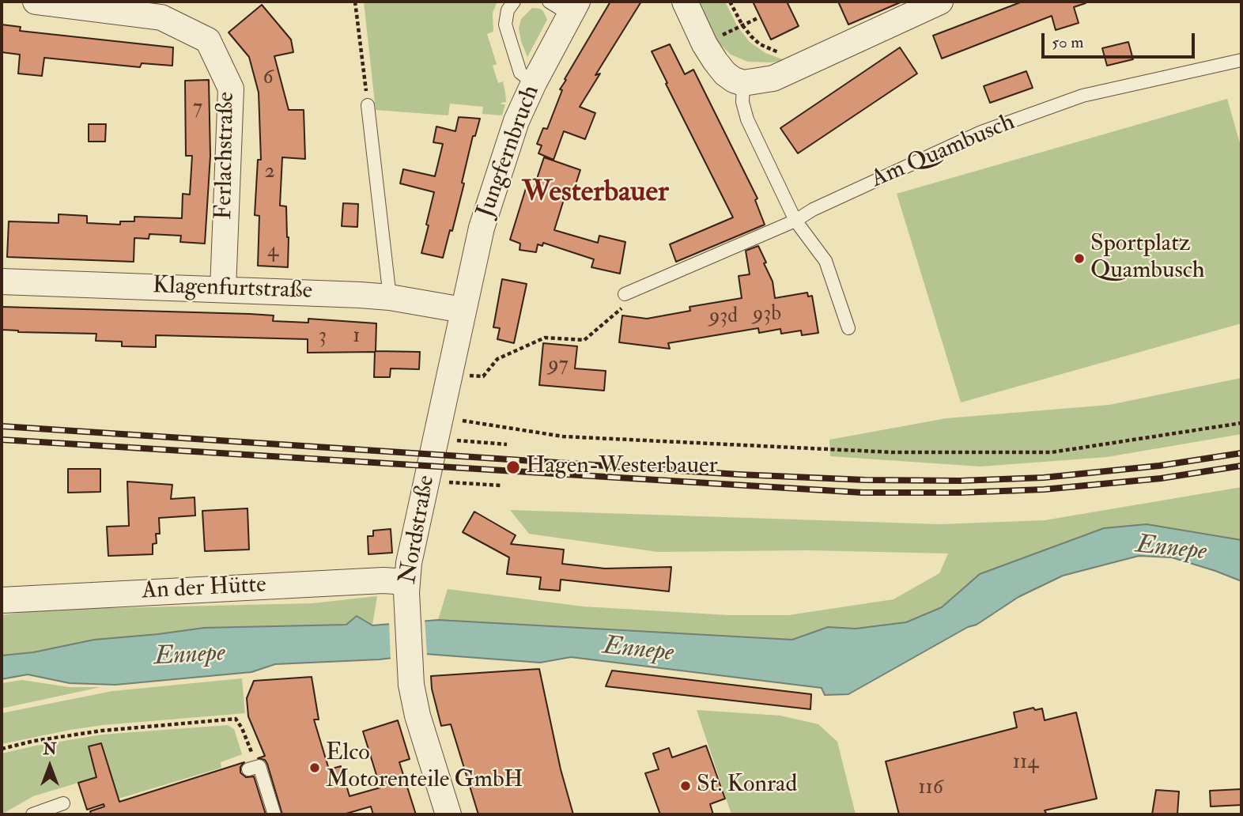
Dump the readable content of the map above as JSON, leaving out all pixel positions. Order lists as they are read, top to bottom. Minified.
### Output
{"streets":{"street":["Jungfernbruch","Ferlachstraße","Klagenfurtstraße","Nordstraße","An der Hütte"],"lane":["Am Quambusch"]},"crossings":[["Jungfernbruch","Klagenfurtstraße"],["Jungfernbruch","Nordstraße"],["Ferlachstraße","Klagenfurtstraße"],["Klagenfurtstraße","Nordstraße"],["Nordstraße","An der Hütte"]],"districts":["Westerbauer"],"water":["Ennepe"],"places":["Sportplatz Quambusch","Hagen-Westerbauer","Elco Motorenteile GmbH","St. Konrad"],"house_numbers":["6","7","2","4","93b","93d","3","1","97","114","116"],"scale_bar":"50 m","north":"top"}
